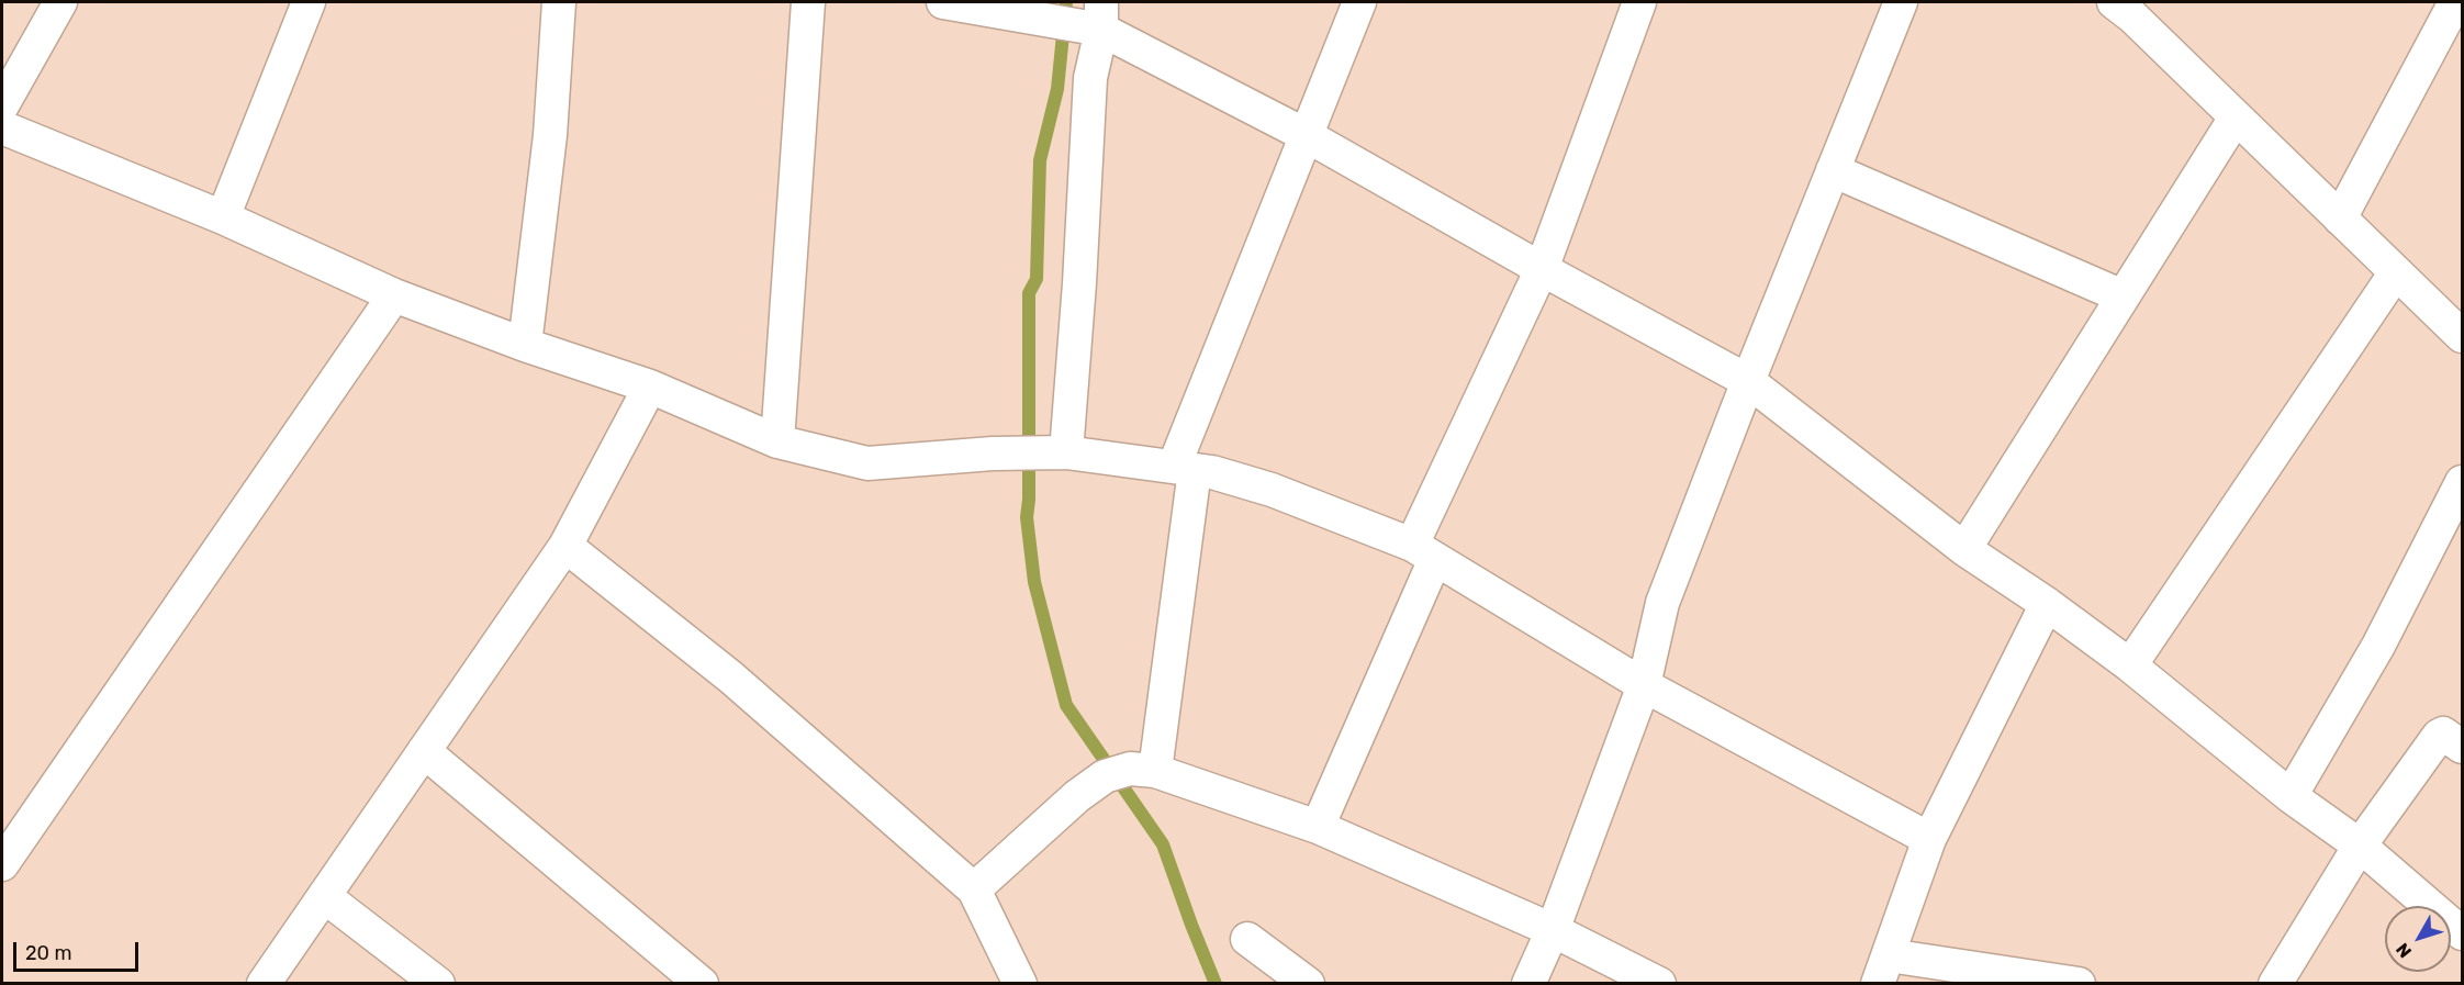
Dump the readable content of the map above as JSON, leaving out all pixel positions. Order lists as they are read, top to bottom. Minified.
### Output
{"scale_bar":"20 m","north":"bottom left"}
